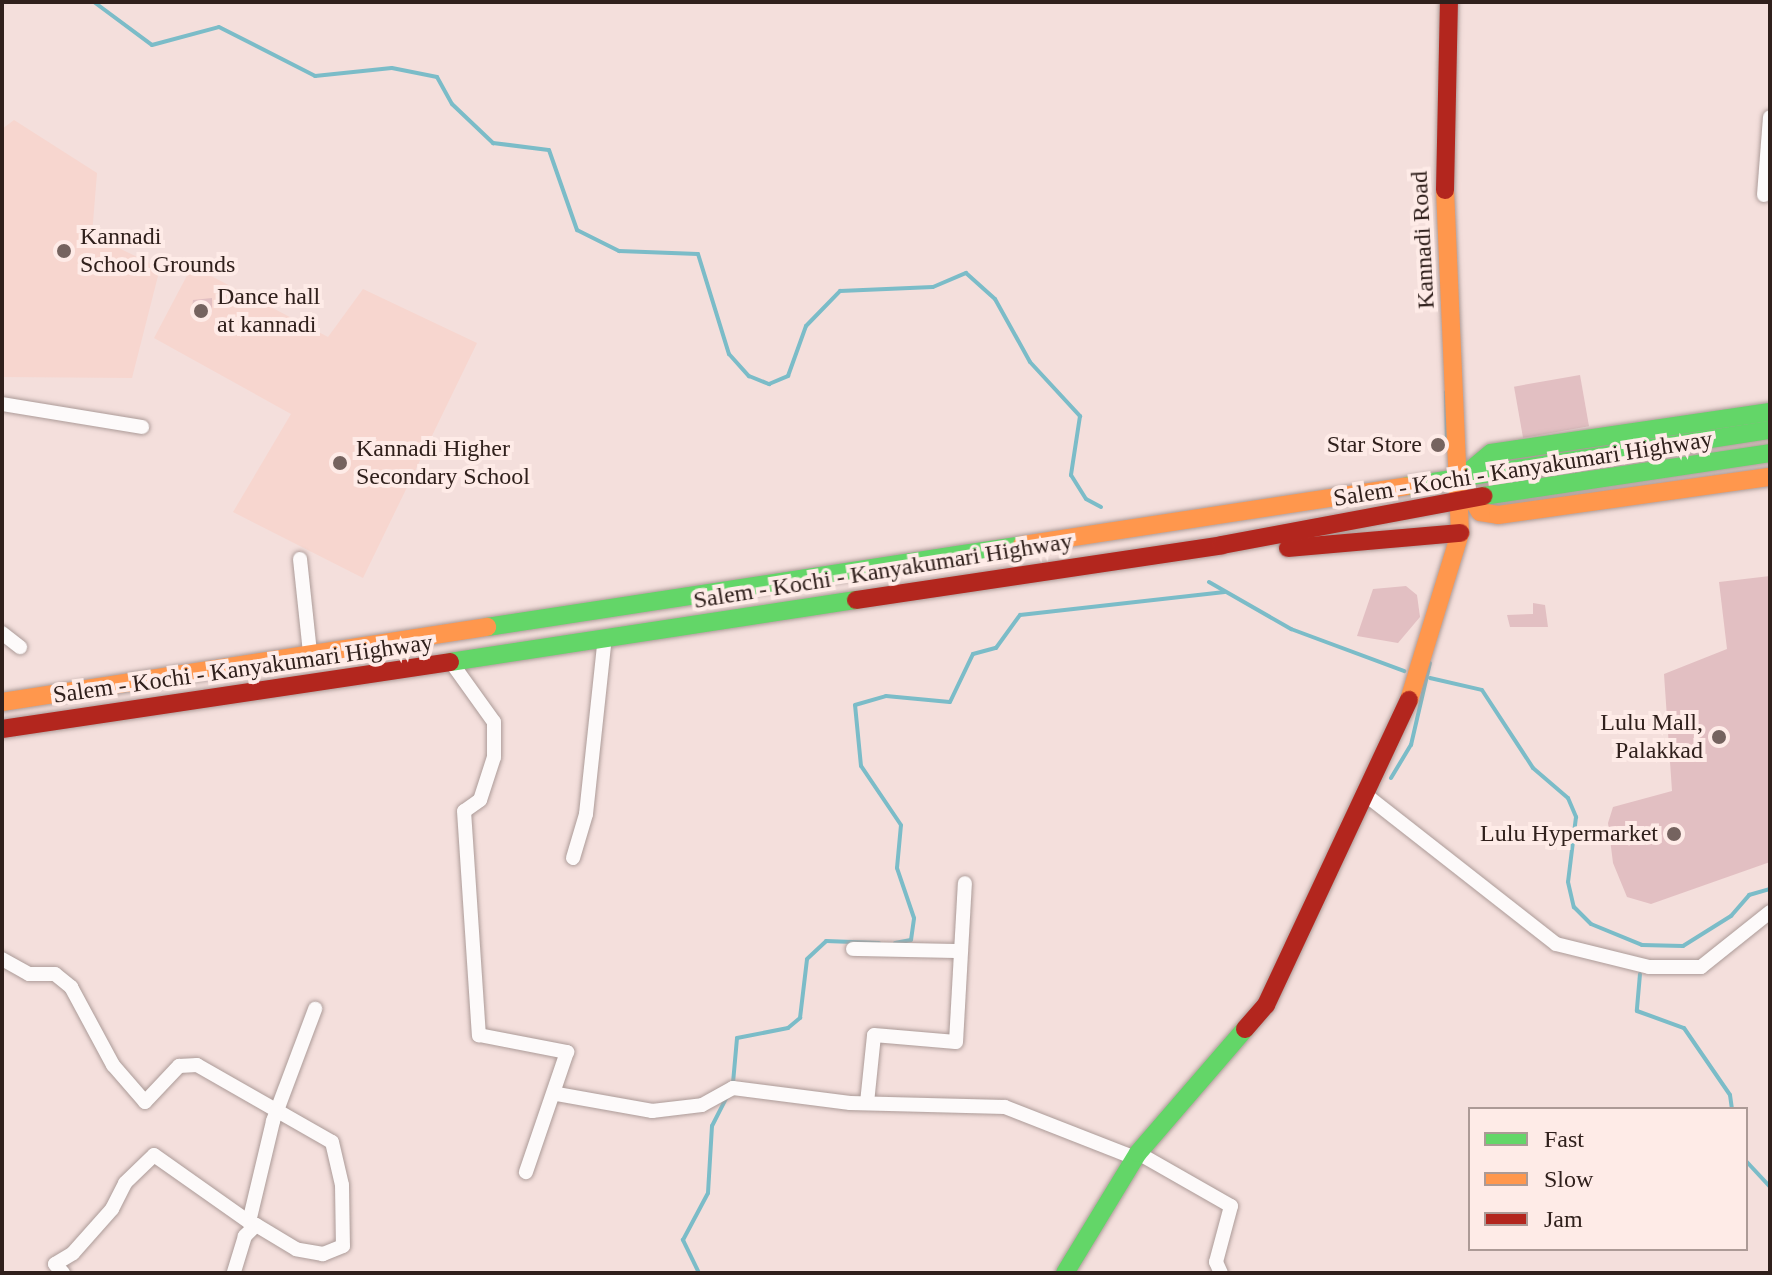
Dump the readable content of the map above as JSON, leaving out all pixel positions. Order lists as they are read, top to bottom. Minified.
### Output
{"streets":{"main road":["Kannadi Road","Salem - Kochi - Kanyakumari Highway"]},"crossings":[["Kannadi Road","Salem - Kochi - Kanyakumari Highway"]],"places":["Kannadi School Grounds","Dance hall at kannadi","Star Store","Kannadi Higher Secondary School","Lulu Mall, Palakkad","Lulu Hypermarket"],"legend":["Fast","Slow","Jam"]}
